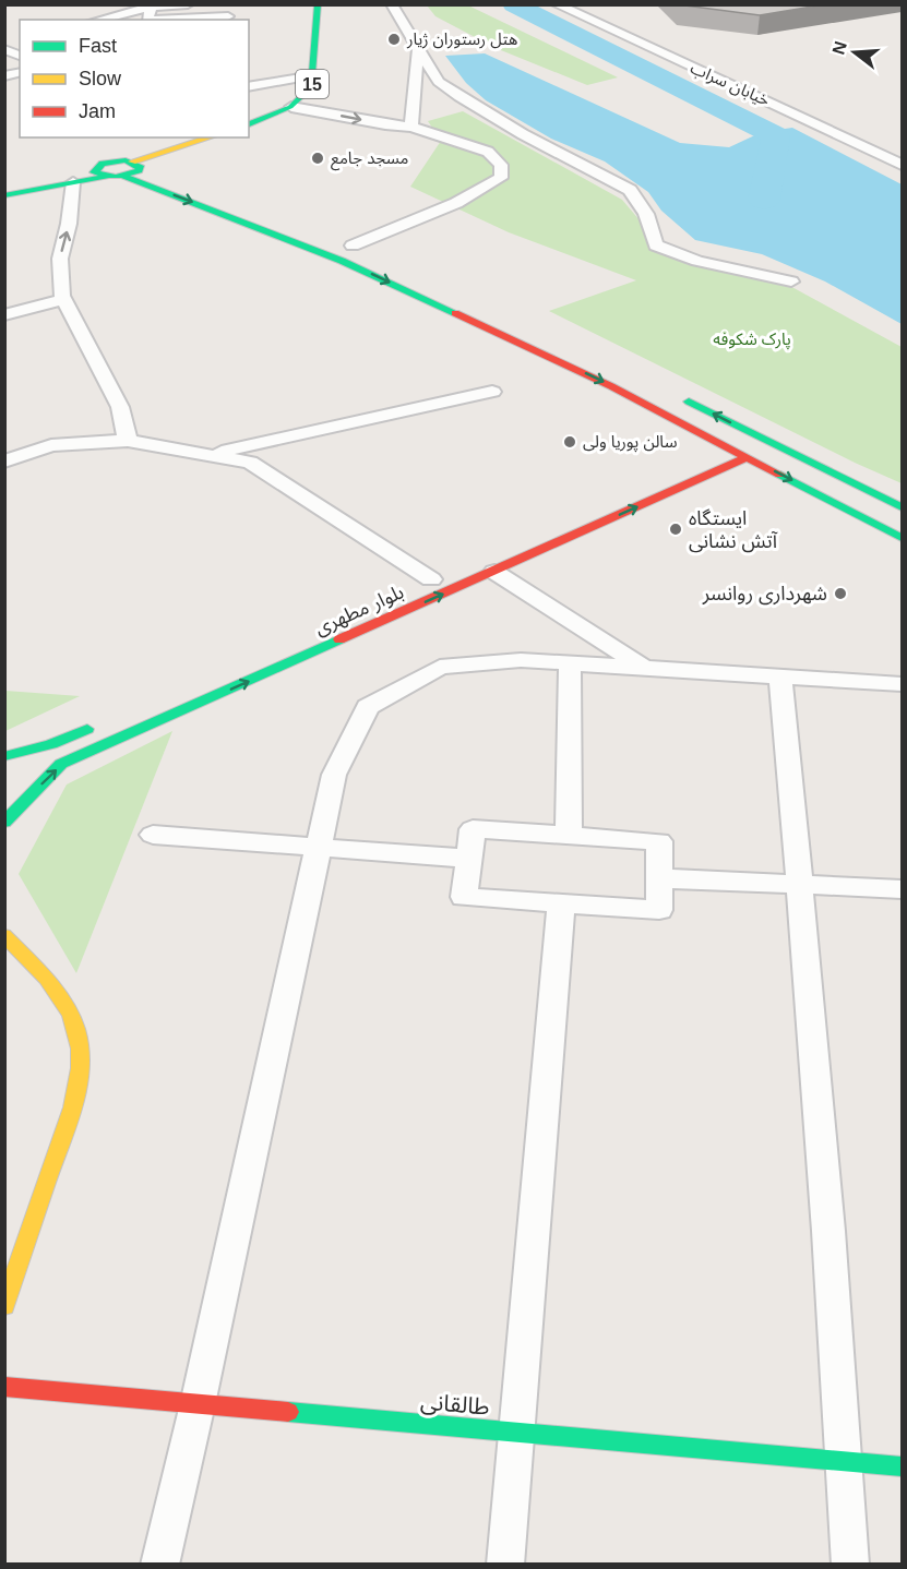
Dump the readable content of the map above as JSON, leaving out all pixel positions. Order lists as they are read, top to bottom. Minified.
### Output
{"streets":{"main road":["15","بلوار مطهری","طالقانی"],"street":["خیابان سراب"]},"one_way":["بلوار مطهری"],"parks":["پارک شکوفه"],"places":["هتل رستوران ژیار","مسجد جامع","سالن پوریا ولی","ایستگاه آتش نشانی","شهرداری روانسر"],"legend":["Fast","Slow","Jam"],"north":"left"}
